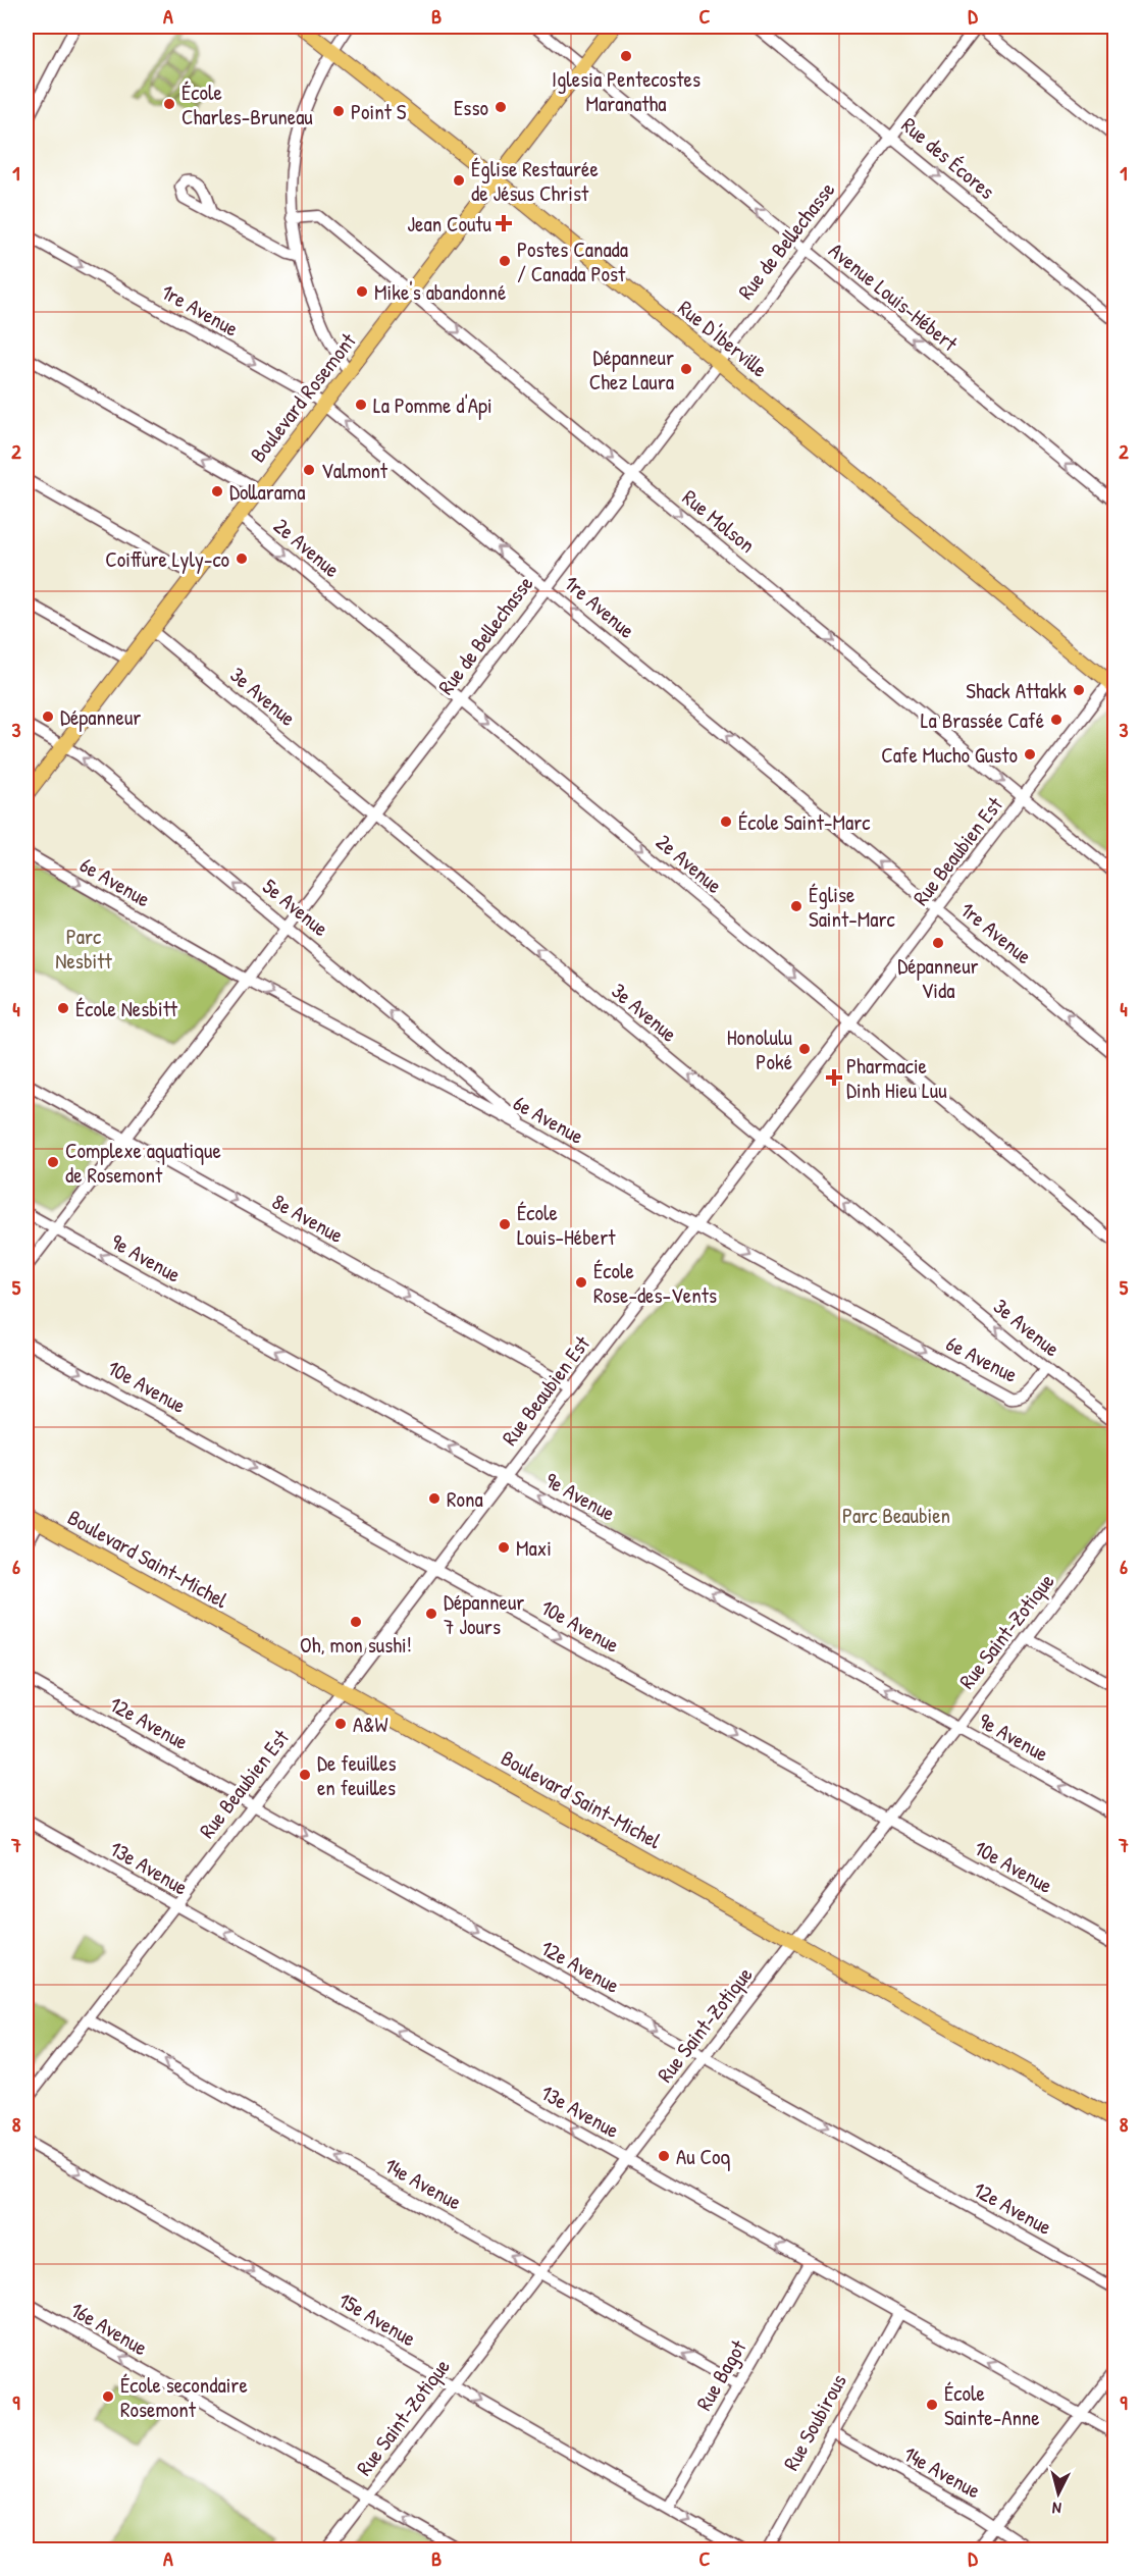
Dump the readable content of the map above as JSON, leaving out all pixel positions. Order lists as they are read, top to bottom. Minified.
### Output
{"streets":{"main road":["Rue D'Iberville","Boulevard Rosemont","Boulevard Saint-Michel"],"street":["Rue des Écores","Rue de Bellechasse","Avenue Louis-Hébert","1re Avenue","Rue Molson","2e Avenue","3e Avenue","Rue Beaubien Est","6e Avenue","5e Avenue","8e Avenue","9e Avenue","10e Avenue","Rue Saint-Zotique","12e Avenue","13e Avenue","14e Avenue","15e Avenue","16e Avenue","Rue Bagot","Rue Soubirous"]},"crossings":[["Rue des Écores","Rue de Bellechasse"],["Rue de Bellechasse","Avenue Louis-Hébert"],["Rue de Bellechasse","1re Avenue"],["Rue de Bellechasse","Rue D'Iberville"],["Rue de Bellechasse","Rue Molson"],["Rue de Bellechasse","2e Avenue"],["Rue de Bellechasse","3e Avenue"],["Rue de Bellechasse","6e Avenue"],["Rue de Bellechasse","5e Avenue"],["Rue de Bellechasse","8e Avenue"],["Rue de Bellechasse","9e Avenue"],["Avenue Louis-Hébert","Boulevard Rosemont"],["1re Avenue","Boulevard Rosemont"],["1re Avenue","Rue Beaubien Est"],["Rue D'Iberville","Boulevard Rosemont"],["Rue D'Iberville","Rue Beaubien Est"],["Boulevard Rosemont","Rue Molson"],["Boulevard Rosemont","2e Avenue"],["Boulevard Rosemont","3e Avenue"],["Boulevard Rosemont","5e Avenue"],["Rue Molson","Rue Beaubien Est"],["2e Avenue","Rue Beaubien Est"],["3e Avenue","Rue Beaubien Est"],["3e Avenue","6e Avenue"],["Rue Beaubien Est","6e Avenue"],["Rue Beaubien Est","8e Avenue"],["Rue Beaubien Est","9e Avenue"],["Rue Beaubien Est","10e Avenue"],["Rue Beaubien Est","Boulevard Saint-Michel"],["Rue Beaubien Est","12e Avenue"],["Rue Beaubien Est","13e Avenue"],["Rue Beaubien Est","14e Avenue"],["6e Avenue","5e Avenue"],["9e Avenue","Rue Saint-Zotique"],["10e Avenue","Rue Saint-Zotique"],["Boulevard Saint-Michel","Rue Saint-Zotique"],["Rue Saint-Zotique","12e Avenue"],["Rue Saint-Zotique","13e Avenue"],["Rue Saint-Zotique","14e Avenue"],["Rue Saint-Zotique","15e Avenue"],["Rue Saint-Zotique","16e Avenue"],["13e Avenue","Rue Bagot"],["13e Avenue","Rue Soubirous"],["14e Avenue","Rue Bagot"],["14e Avenue","Rue Soubirous"],["15e Avenue","Rue Bagot"]],"one_way":["Rue des Écores","Avenue Louis-Hébert","Rue Molson","2e Avenue","3e Avenue","6e Avenue","5e Avenue","8e Avenue","9e Avenue","10e Avenue","12e Avenue","13e Avenue","14e Avenue","15e Avenue","16e Avenue"],"parks":["Parc Nesbitt","Parc Beaubien"],"places":{"other":["Iglesia Pentecostes Maranatha","École Charles-Bruneau","Esso","Point S","Église Restaurée de Jésus Christ","Postes Canada / Canada Post","Mike's abandonné","Dépanneur Chez Laura","La Pomme d'Api","Valmont","Dollarama","Coiffure Lyly-co","Shack Attakk","Dépanneur","La Brassée Café","Cafe Mucho Gusto","École Saint-Marc","Église Saint-Marc","Dépanneur Vida","École Nesbitt","Honolulu Poké","Complexe aquatique de Rosemont","École Louis-Hébert","École Rose-des-Vents","Rona","Maxi","Dépanneur 7 Jours","Oh, mon sushi!","A&W","De feuilles en feuilles","Au Coq","École secondaire Rosemont","École Sainte-Anne"],"health":["Jean Coutu","Pharmacie Dinh Hieu Luu"]},"north":"bottom","grid":{"columns":["A","B","C","D"],"rows":["1","2","3","4","5","6","7","8","9"]}}
